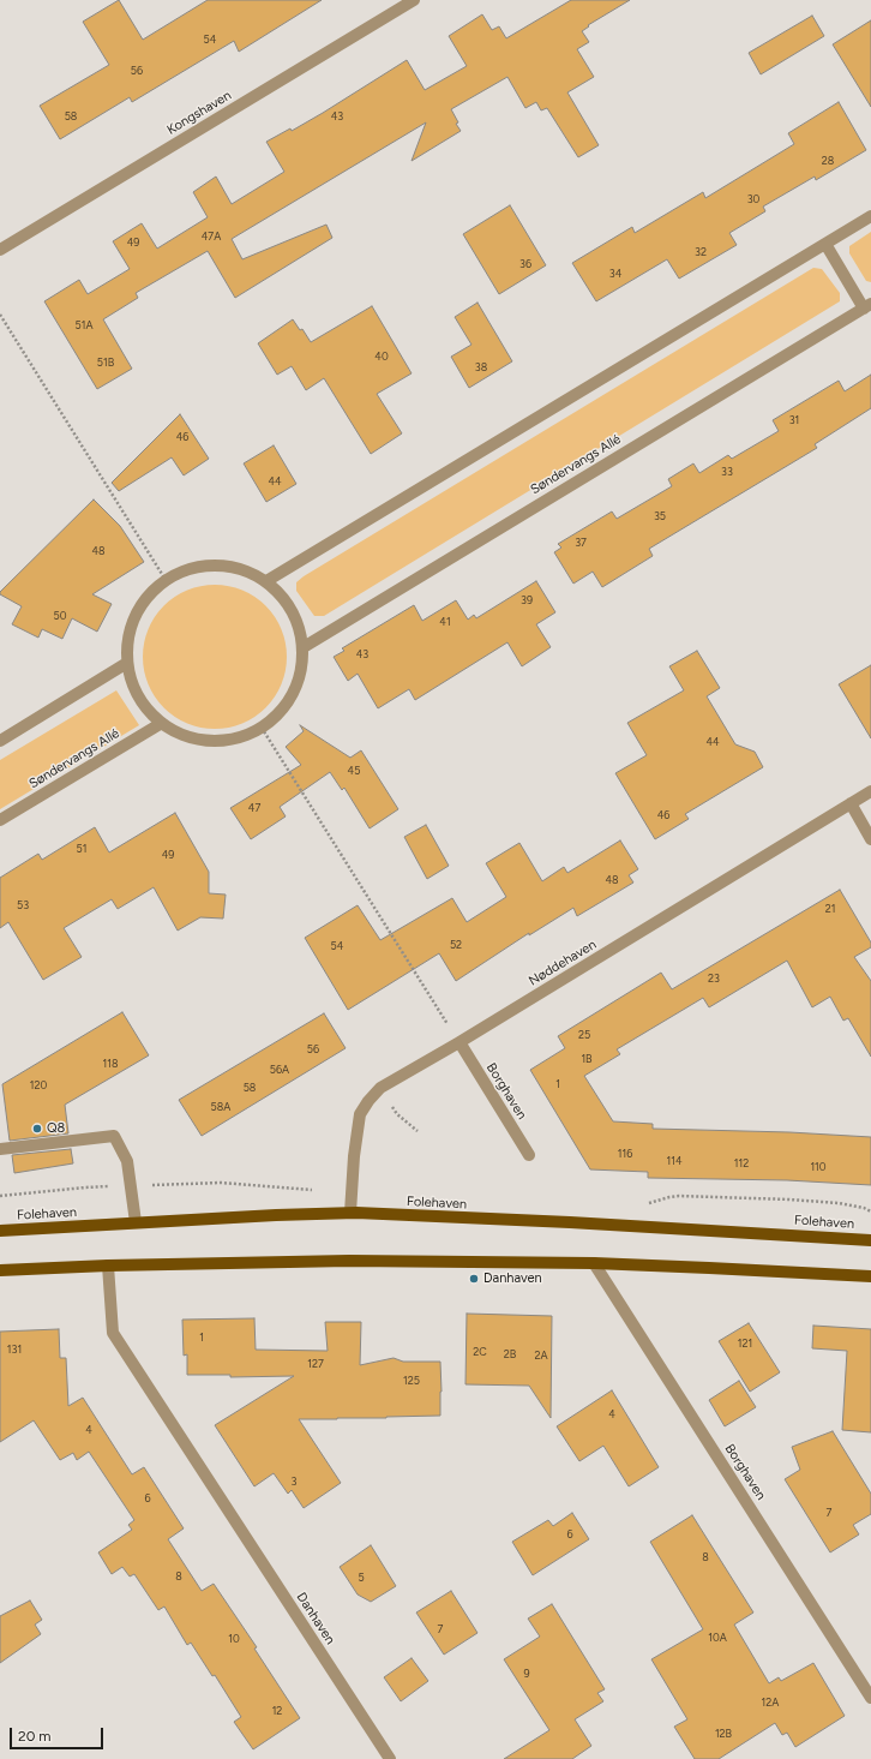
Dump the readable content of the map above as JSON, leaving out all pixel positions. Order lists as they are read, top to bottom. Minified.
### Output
{"streets":{"main road":["Folehaven"],"street":["Kongshaven","Søndervangs Allé","Nøddehaven","Borghaven","Danhaven"]},"crossings":[["Nøddehaven","Borghaven"],["Nøddehaven","Folehaven"]],"places":["Q8","Danhaven"],"house_numbers":["54","56","58","43","28","30","47A","49","32","36","34","51A","40","51B","38","31","46","33","44","35","37","48","39","50","41","43","44","45","47","46","51","49","48","53","21","52","54","23","25","56","1B","118","56A","1","120","58","58A","116","114","112","110","1","121","131","2C","2B","2A","127","125","4","4","3","6","7","6","8","8","5","7","10A","10","9","12A","12","12B"],"scale_bar":"20 m"}
